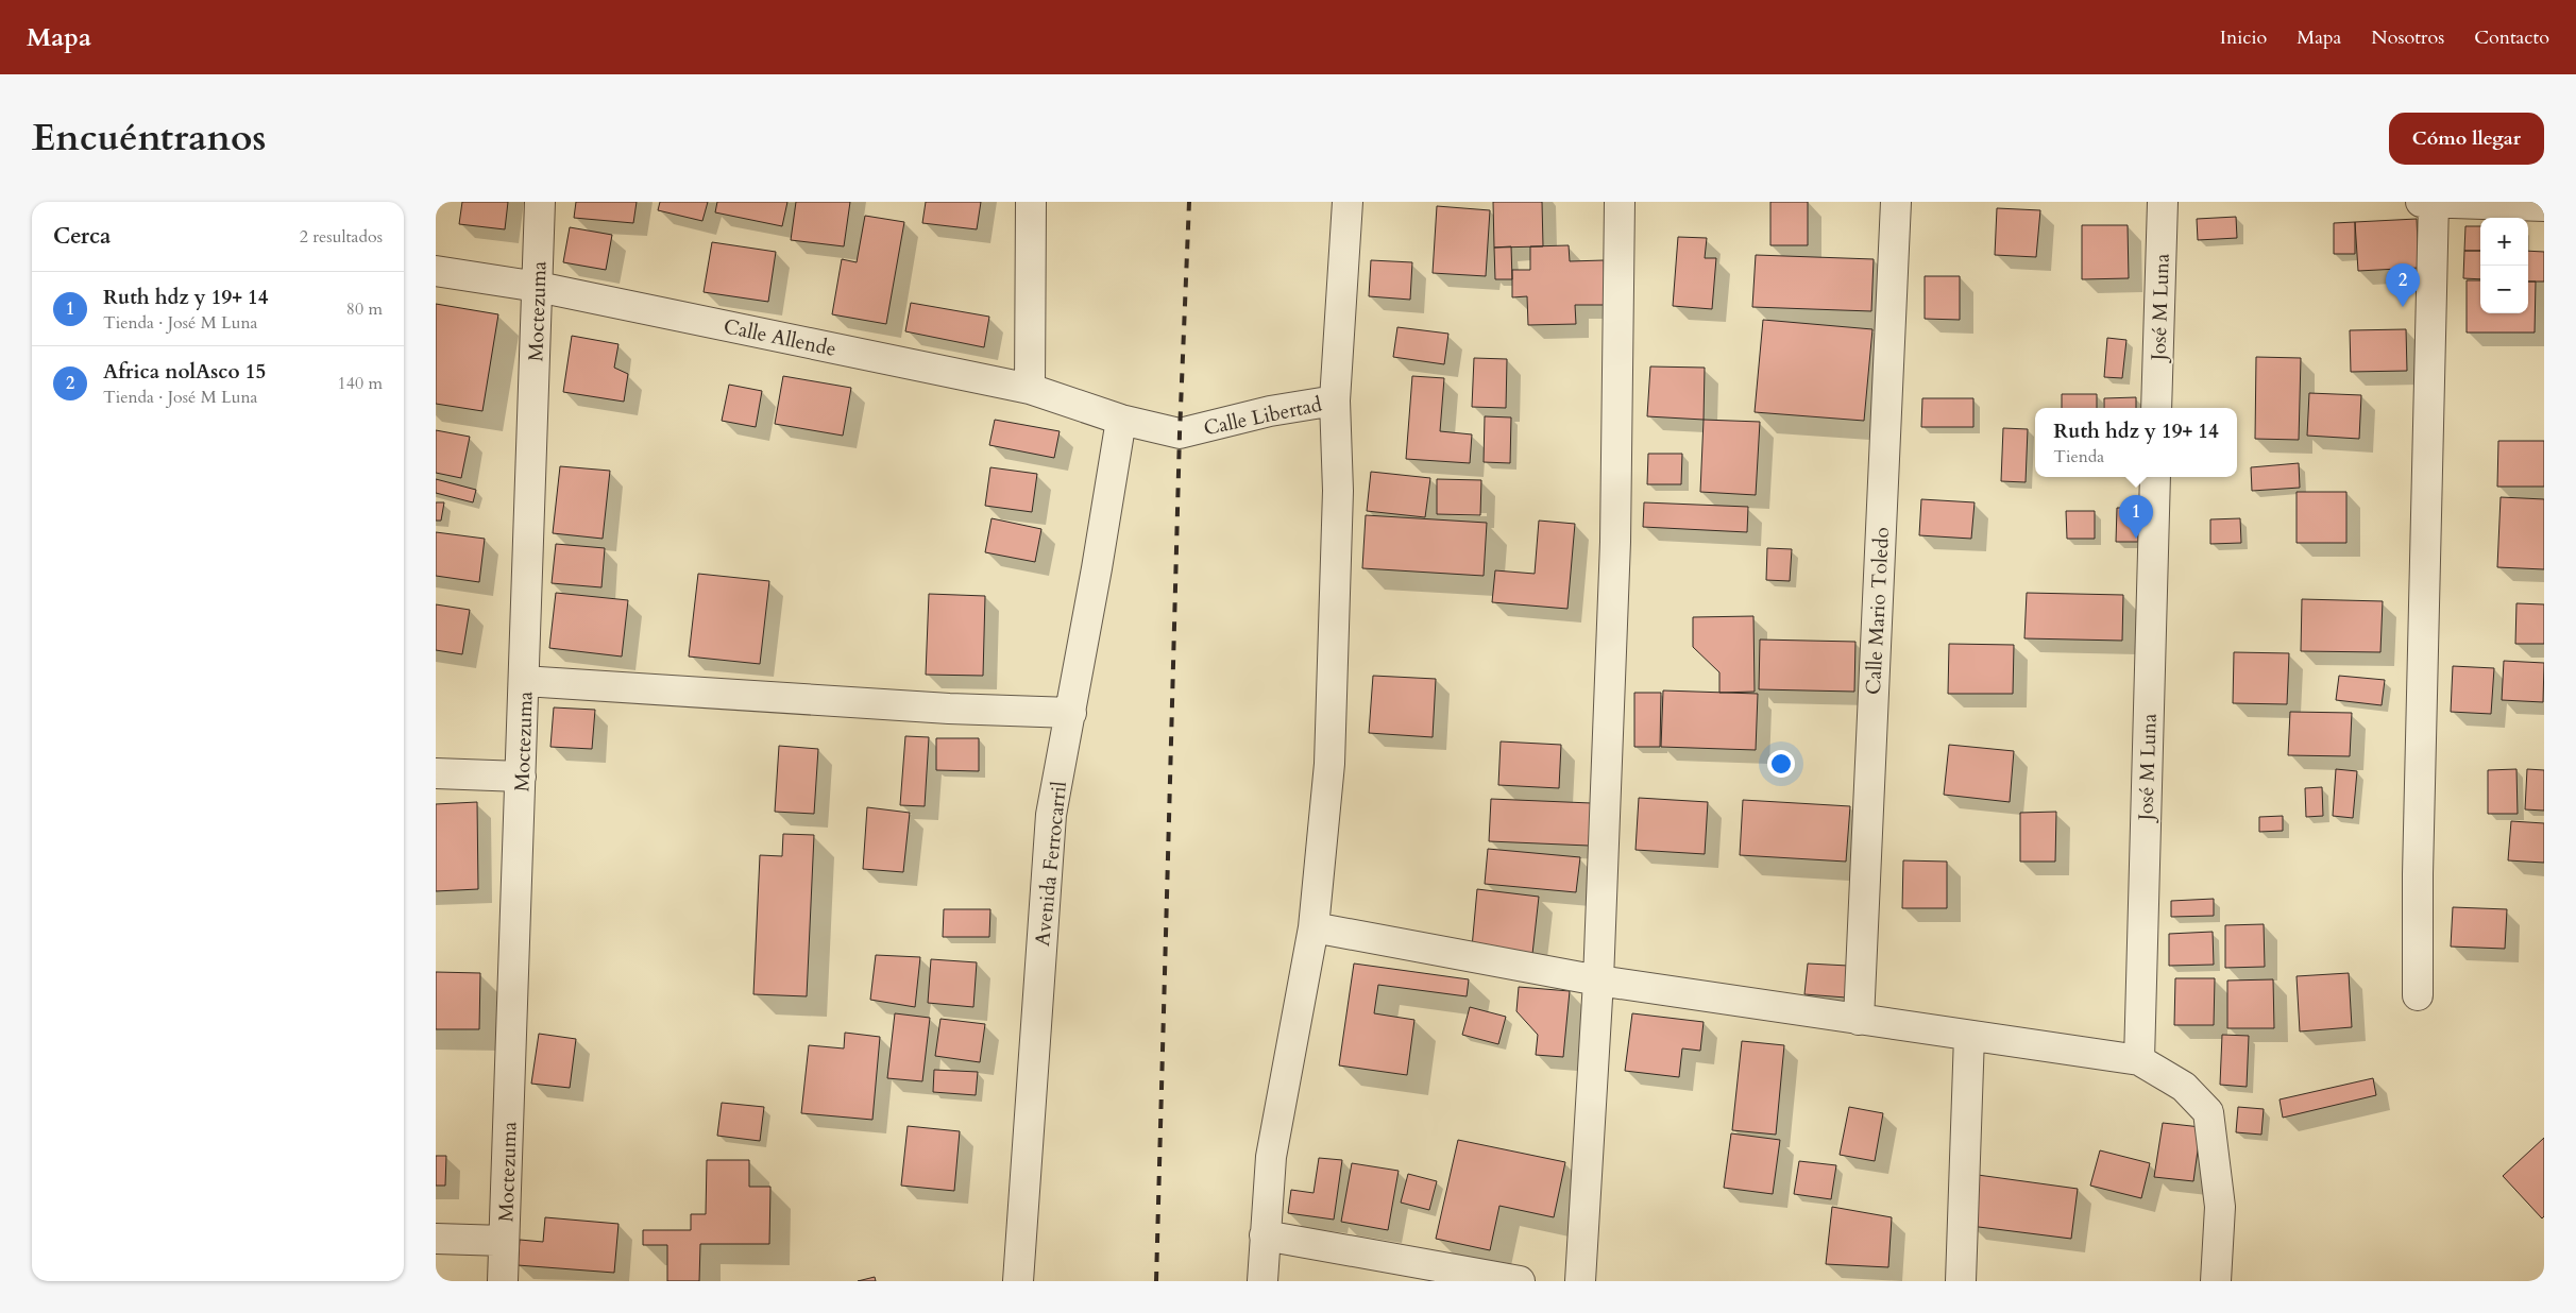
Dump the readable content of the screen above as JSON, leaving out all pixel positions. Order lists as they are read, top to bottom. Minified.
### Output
{"streets":{"street":["José M Luna","Moctezuma","Calle Allende","Calle Libertad","Calle Mario Toledo","Avenida Ferrocarril"]},"crossings":[["Moctezuma","Calle Allende"],["Calle Allende","Calle Libertad"],["Calle Allende","Avenida Ferrocarril"],["Calle Libertad","Avenida Ferrocarril"]],"page":{"header":"Mapa","nav":["Inicio","Mapa","Nosotros","Contacto"],"title":"Encuéntranos","buttons":"Cómo llegar","heading":["Cerca","2 resultados"],"map_buttons":["+","−"],"pins":["2","1"],"list":[{"mark":"1","name":"Ruth hdz y 19+ 14","note":"Tienda · José M Luna","value":"80 m"},{"mark":"2","name":"Africa nolAsco 15","note":"Tienda · José M Luna","value":"140 m"}],"popup":["Ruth hdz y 19+ 14","Tienda"]}}
